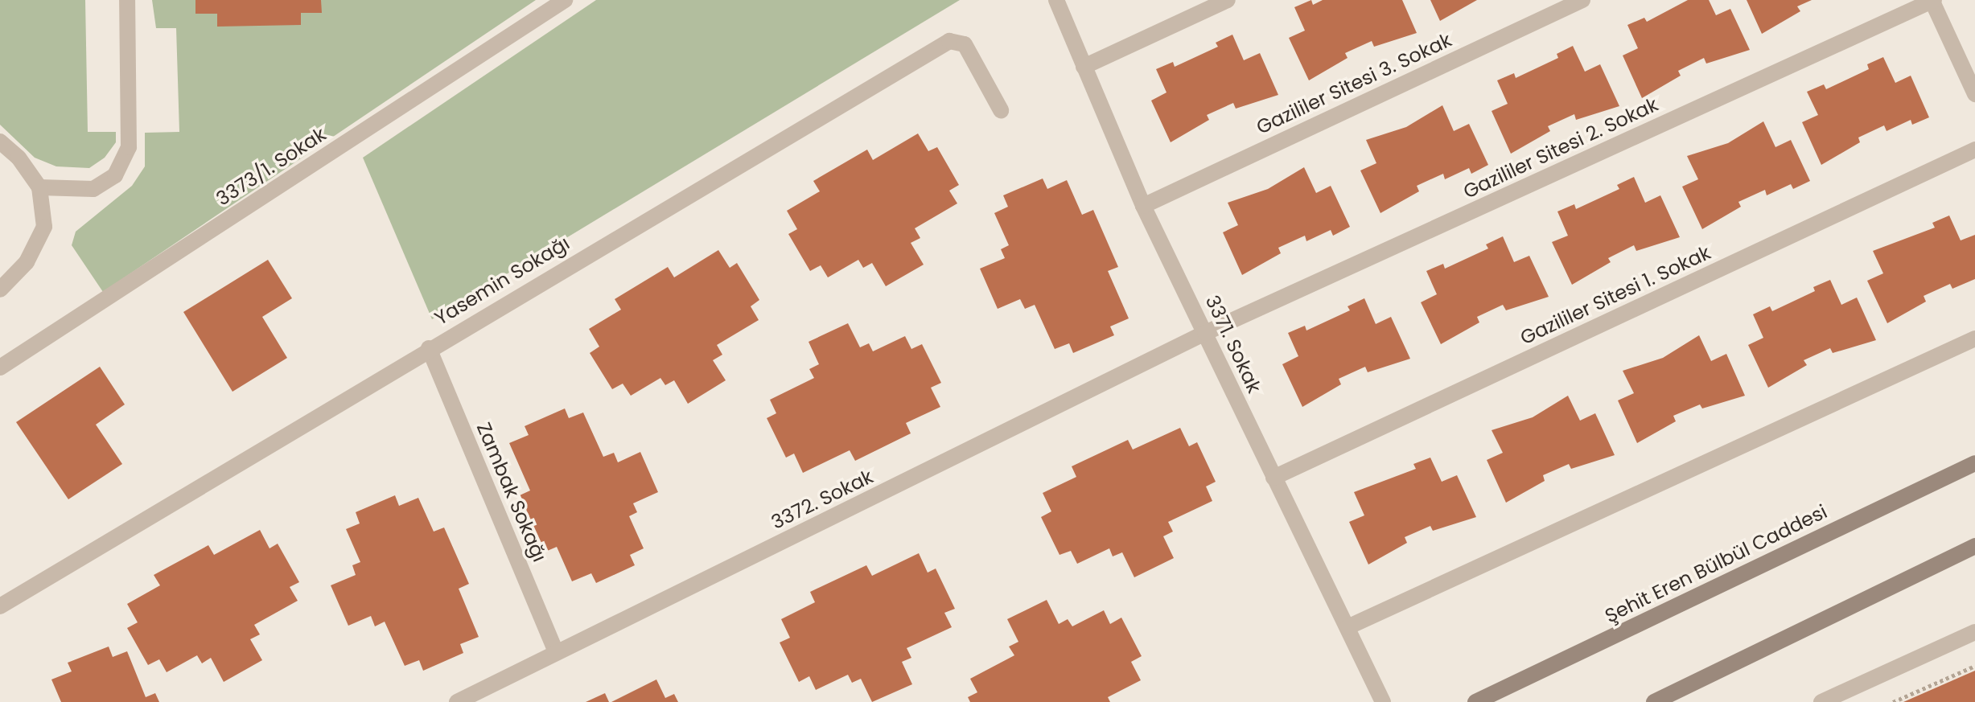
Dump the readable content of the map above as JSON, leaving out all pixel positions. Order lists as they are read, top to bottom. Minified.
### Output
{"streets":{"main road":["Şehit Eren Bülbül Caddesi"],"street":["Gazililer Sitesi 3. Sokak","Gazililer Sitesi 2. Sokak","3373/1. Sokak","Yasemin Sokağı","Gazililer Sitesi 1. Sokak","3371. Sokak","Zambak Sokağı","3372. Sokak"]},"crossings":[["Gazililer Sitesi 3. Sokak","3371. Sokak"],["Gazililer Sitesi 2. Sokak","3371. Sokak"],["Gazililer Sitesi 2. Sokak","3372. Sokak"],["Yasemin Sokağı","Zambak Sokağı"],["Gazililer Sitesi 1. Sokak","3371. Sokak"],["3371. Sokak","3372. Sokak"],["Zambak Sokağı","3372. Sokak"]]}
